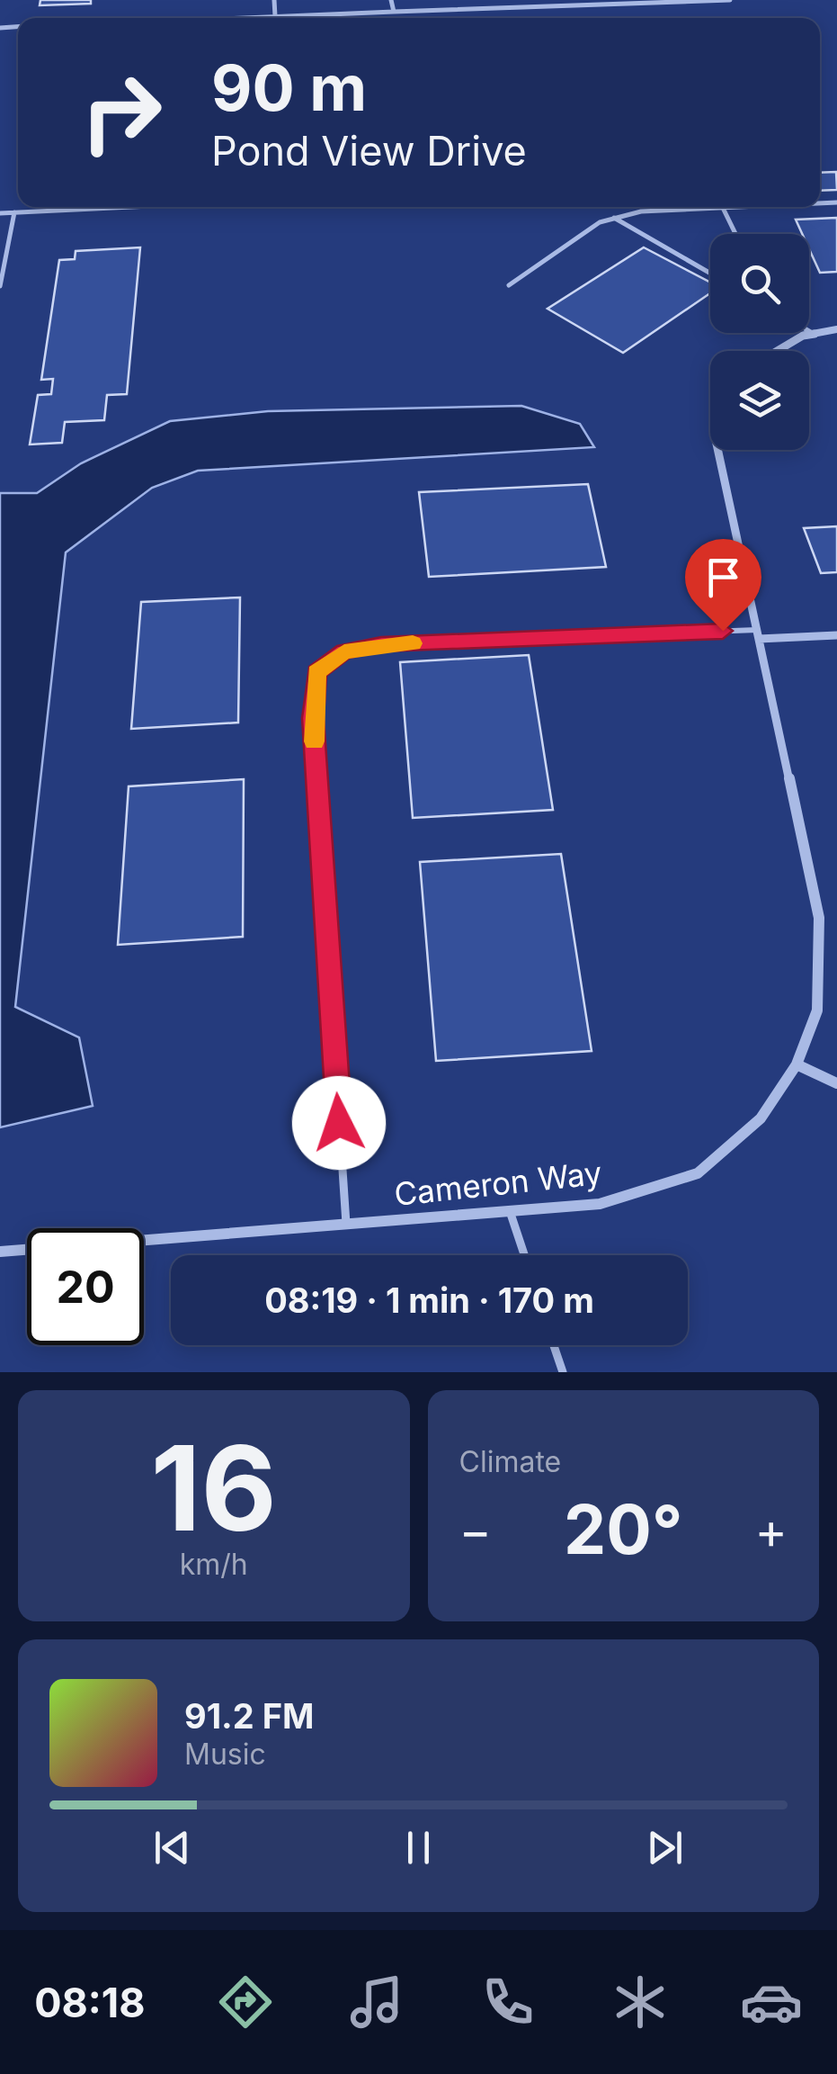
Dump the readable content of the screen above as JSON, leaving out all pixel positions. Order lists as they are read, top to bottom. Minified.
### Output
{"streets":{"street":["Cameron Way"]},"page":{"turn":["90 m","Pond View Drive"],"limit":"20","trip":"08:19 · 1 min · 170 m","tile":[["16","km/h"],"Climate"],"heat":["−","20°","+"],"song":["91.2 FM","Music"],"tabs":"08:18"}}
